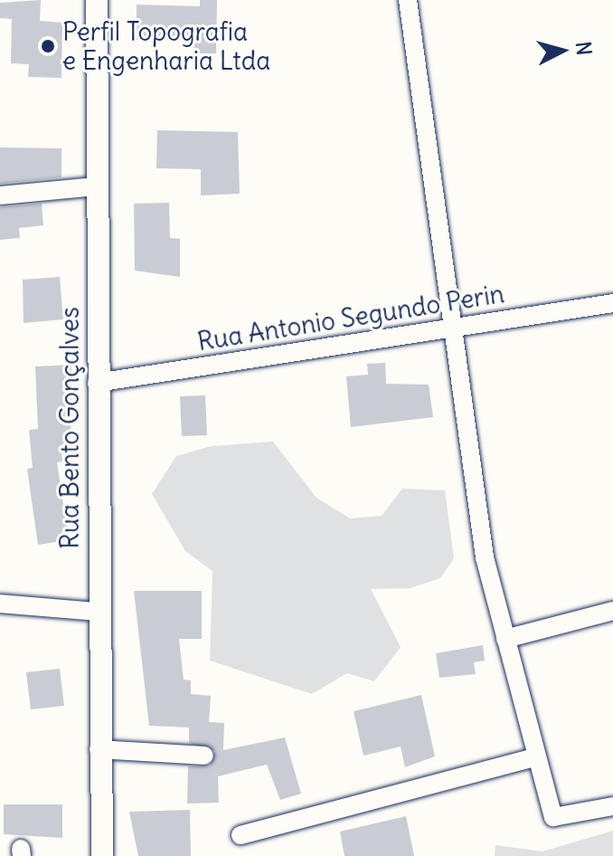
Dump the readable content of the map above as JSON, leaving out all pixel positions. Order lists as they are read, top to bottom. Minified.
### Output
{"streets":{"street":["Rua Antonio Segundo Perin","Rua Bento Gonçalves"]},"crossings":[["Rua Antonio Segundo Perin","Rua Bento Gonçalves"]],"places":["Perfil Topografia e Engenharia Ltda"],"north":"right"}
